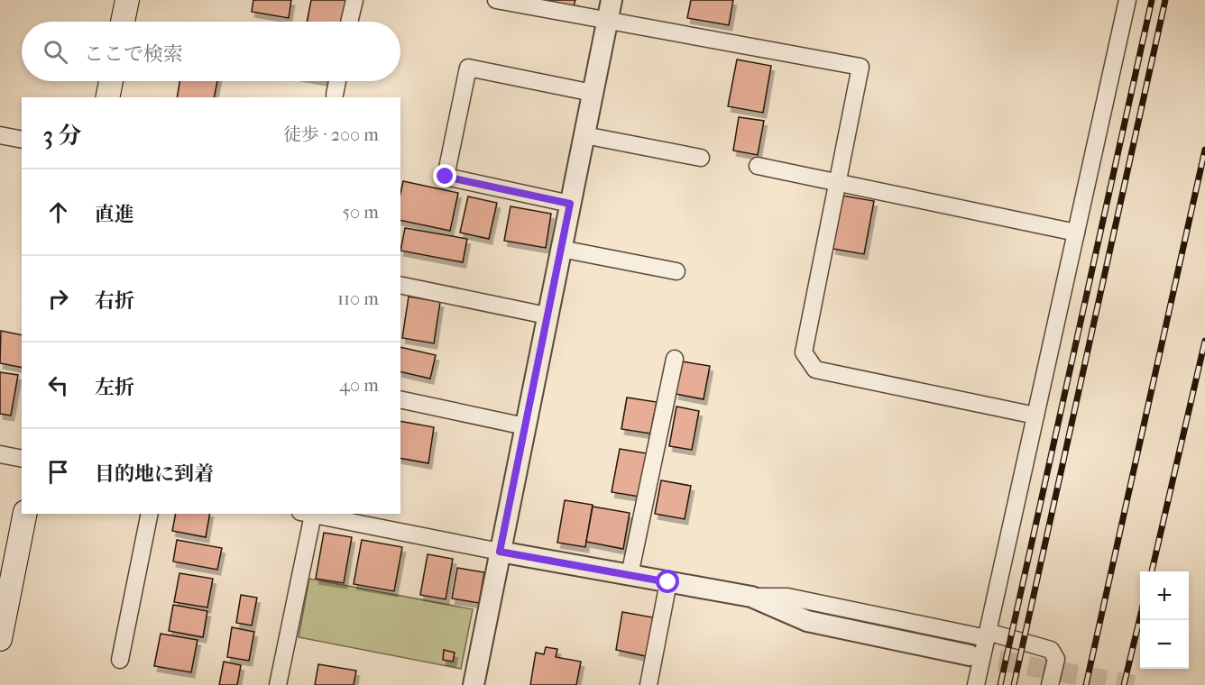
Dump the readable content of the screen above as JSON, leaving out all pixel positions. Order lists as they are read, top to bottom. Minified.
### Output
{"page":{"search":"ここで検索","heading":["3 分","徒歩 · 200 m"],"list":[["直進","50 m"],["右折","110 m"],["左折","40 m"],"目的地に到着"],"map_buttons":["+","−"]}}
